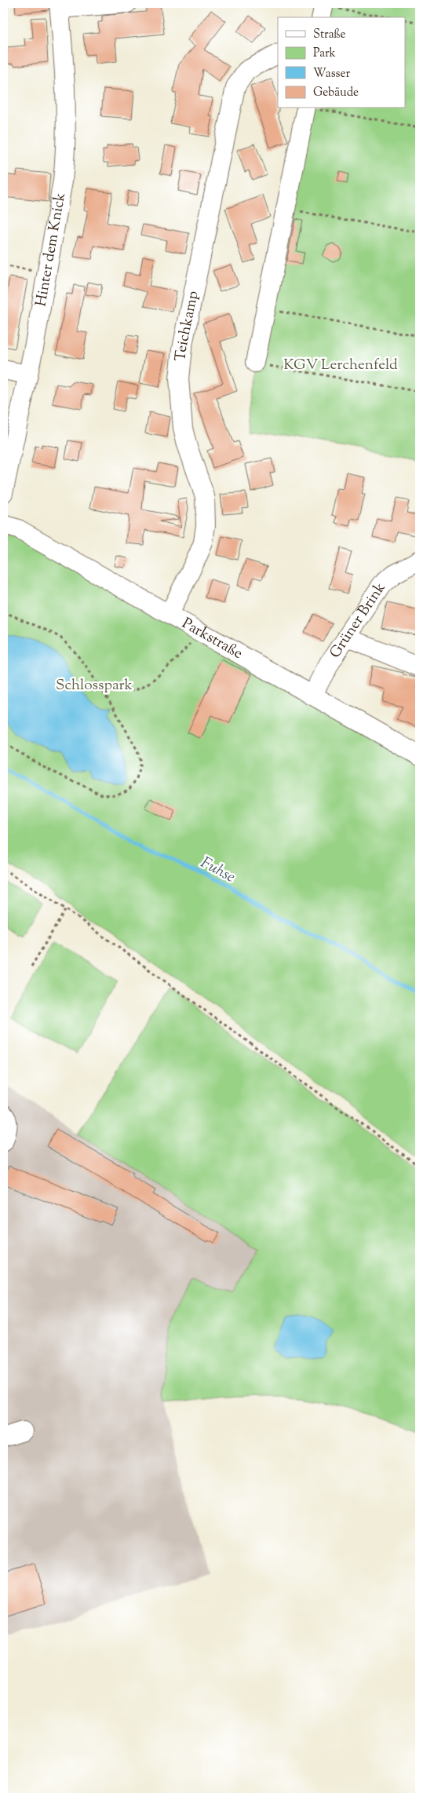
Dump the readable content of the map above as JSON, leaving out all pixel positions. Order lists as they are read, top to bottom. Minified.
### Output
{"streets":{"street":["Hinter dem Knick","Teichkamp","Grüner Brink","Parkstraße"]},"crossings":[["Teichkamp","Parkstraße"],["Grüner Brink","Parkstraße"]],"water":["Fuhse"],"parks":["KGV Lerchenfeld","Schlosspark"],"legend":["Straße","Park","Wasser","Gebäude"]}
